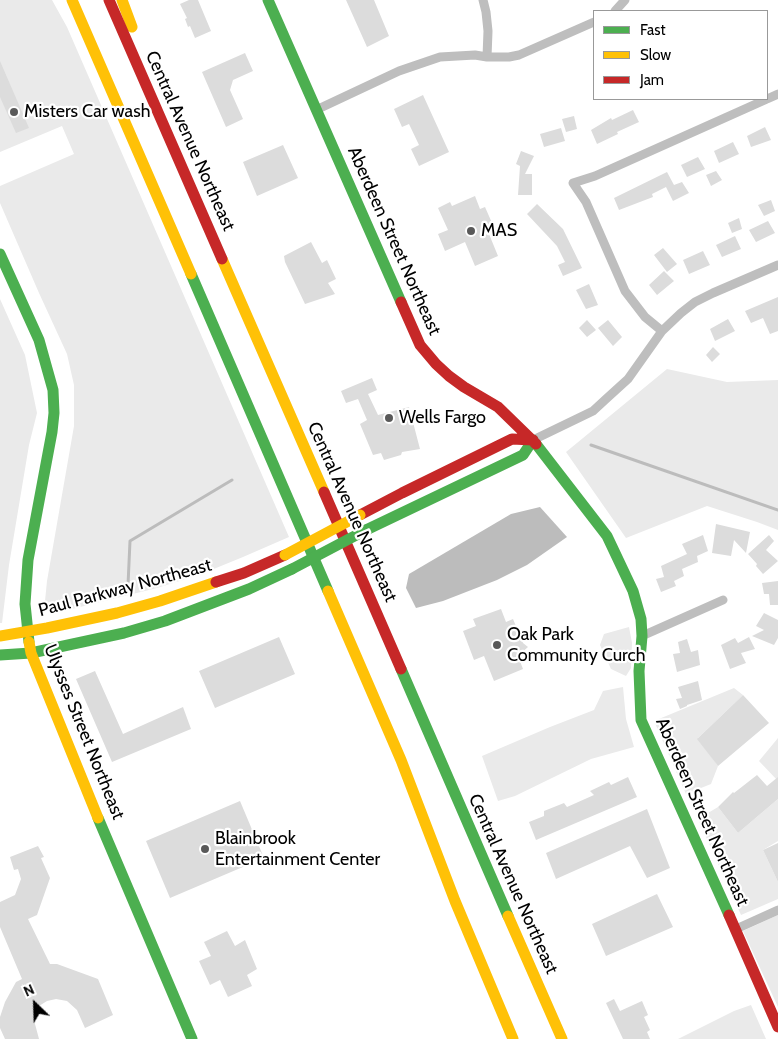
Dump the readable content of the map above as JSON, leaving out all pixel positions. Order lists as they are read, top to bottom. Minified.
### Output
{"streets":{"main road":["Central Avenue Northeast","Aberdeen Street Northeast","Paul Parkway Northeast","Ulysses Street Northeast"]},"crossings":[["Aberdeen Street Northeast","Paul Parkway Northeast"],["Paul Parkway Northeast","Ulysses Street Northeast"]],"places":["Misters Car wash","MAS","Wells Fargo","Oak Park Community Curch","Blainbrook Entertainment Center"],"legend":["Fast","Slow","Jam"],"north":"top left"}
